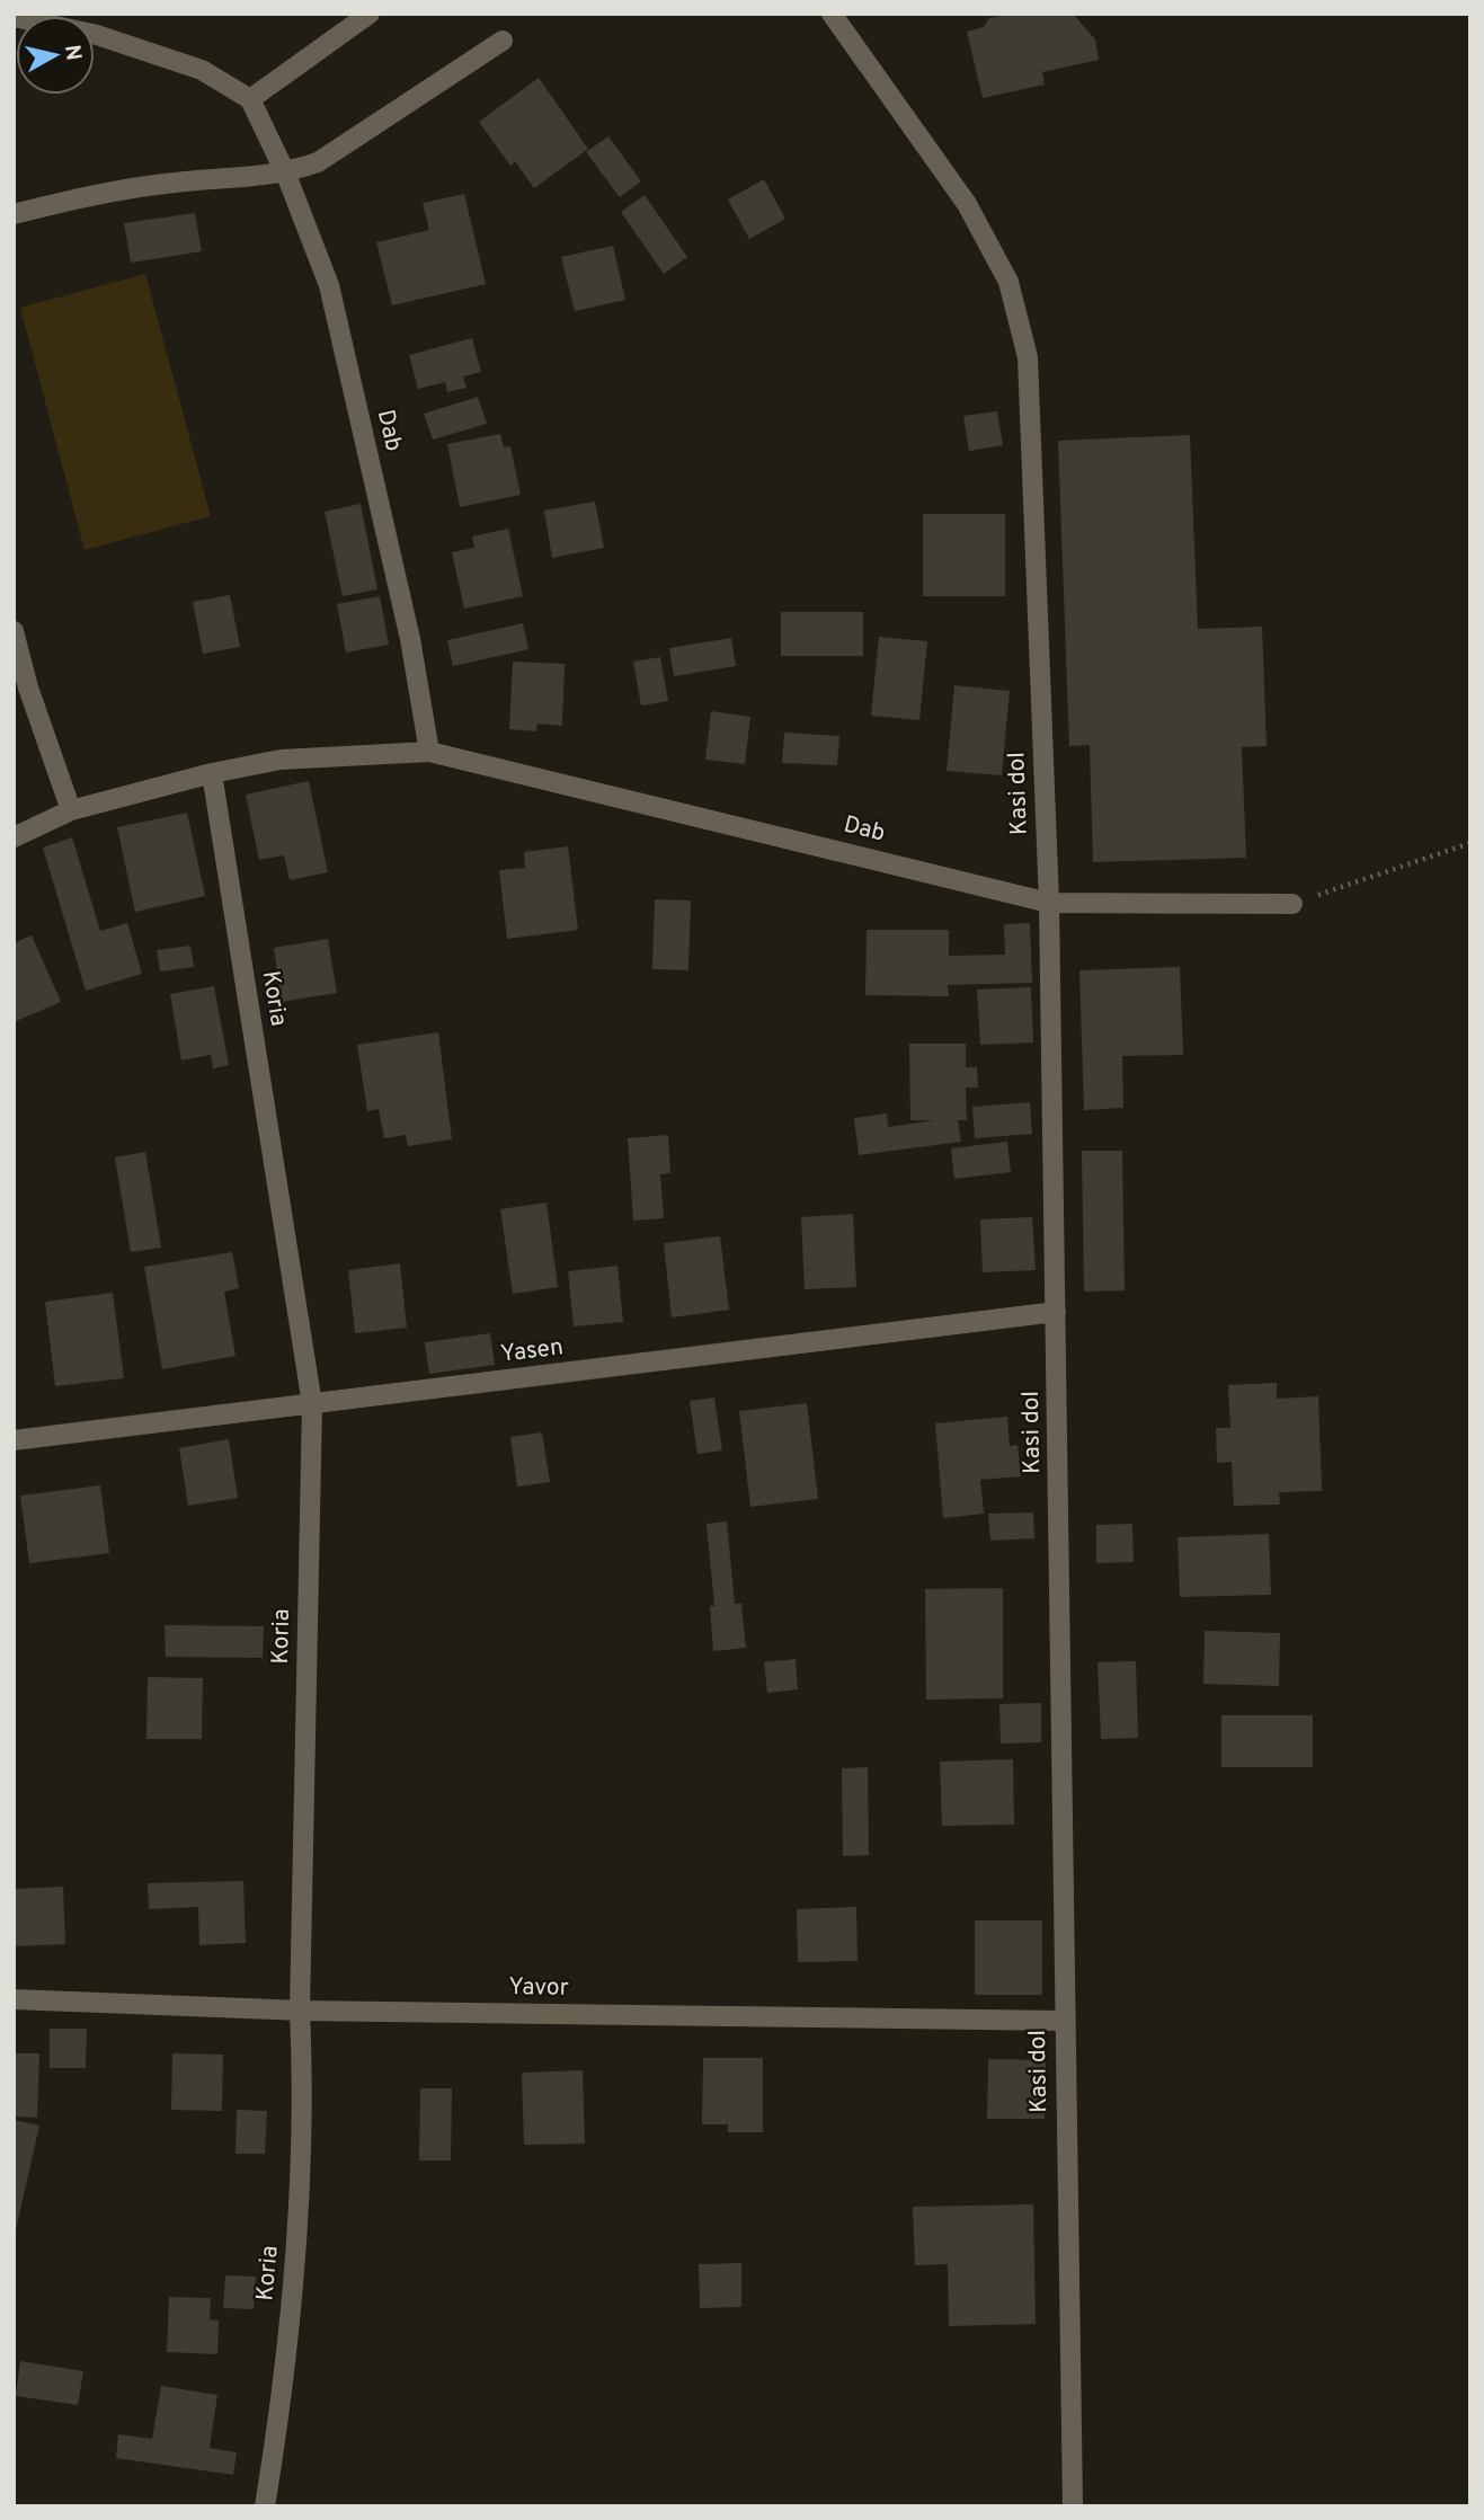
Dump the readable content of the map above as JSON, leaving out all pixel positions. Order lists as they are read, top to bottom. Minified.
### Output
{"streets":{"street":["Dab","Kasi dol","Koria","Yasen","Yavor"]},"crossings":[["Dab","Kasi dol"],["Dab","Koria"],["Kasi dol","Yasen"],["Kasi dol","Yavor"],["Koria","Yasen"],["Koria","Yavor"]],"north":"right"}
